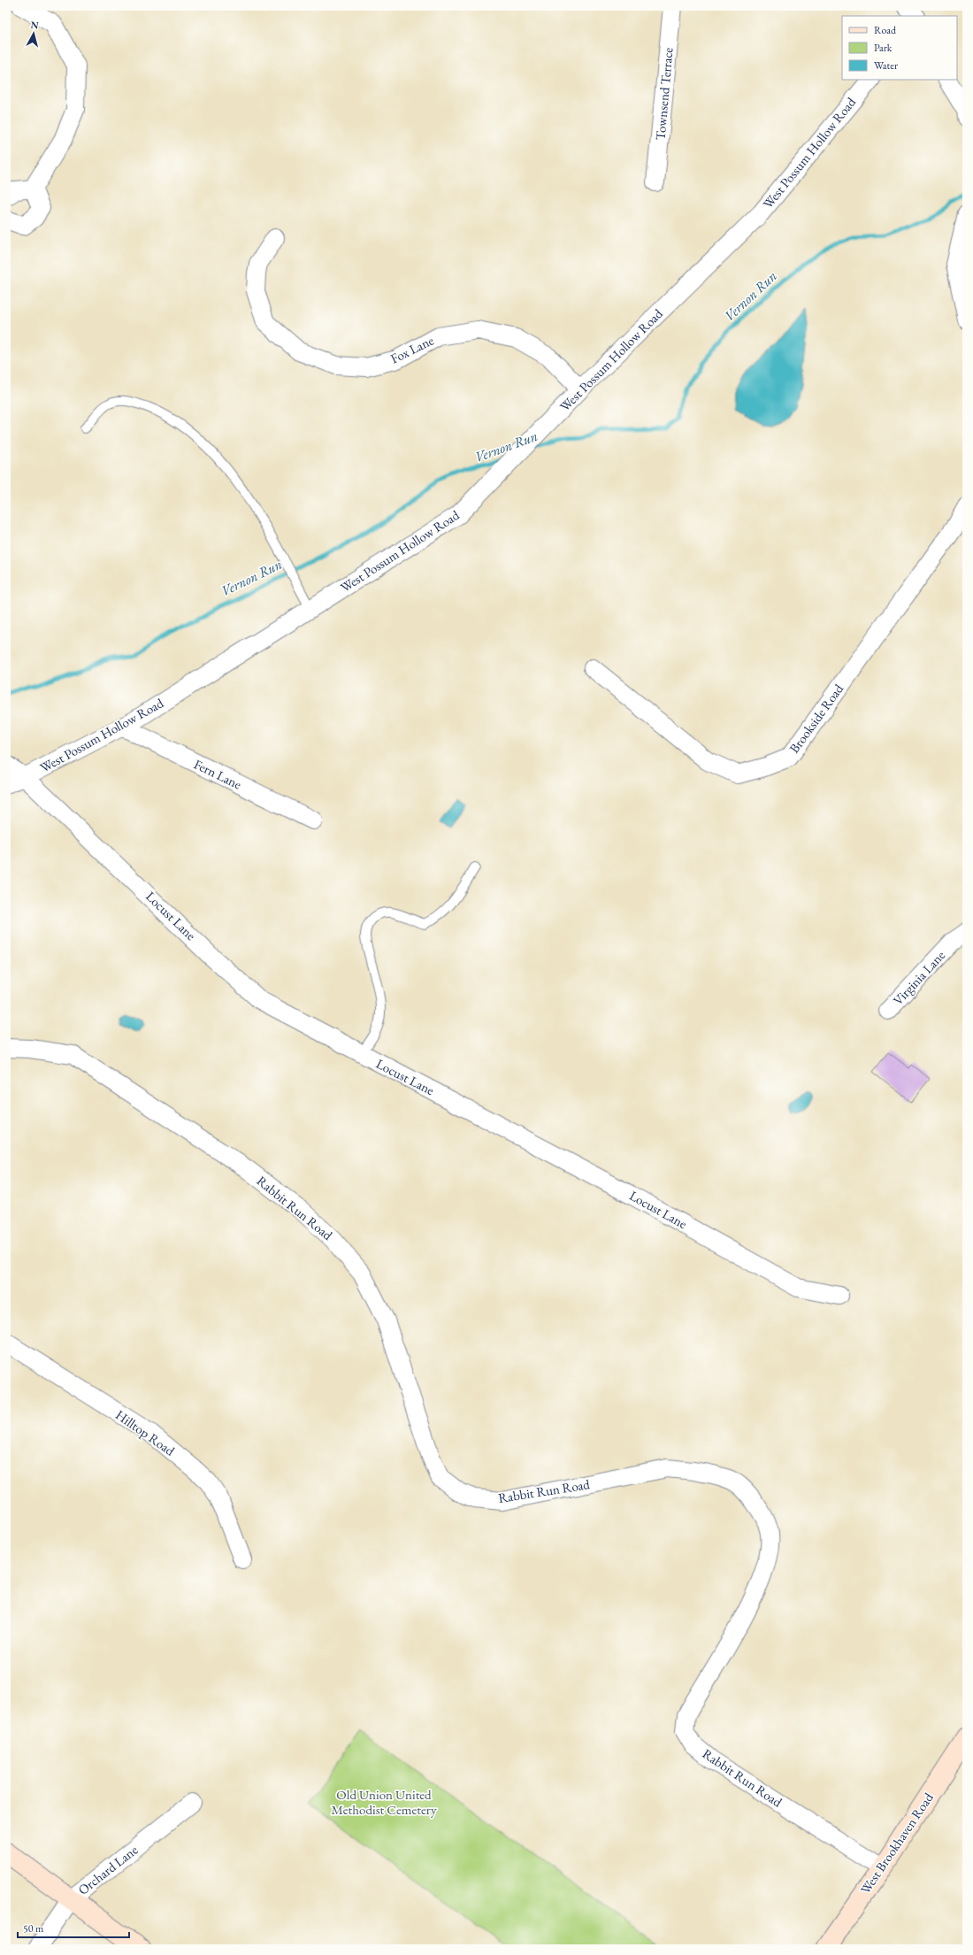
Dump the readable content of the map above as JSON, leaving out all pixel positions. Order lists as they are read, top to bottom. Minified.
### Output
{"streets":{"street":["Townsend Terrace","West Possum Hollow Road","Fox Lane","Brookside Road","Fern Lane","Locust Lane","Virginia Lane","Rabbit Run Road","Hilltop Road","West Brookhaven Road","Orchard Lane"]},"crossings":[["West Possum Hollow Road","Fox Lane"],["West Possum Hollow Road","Fern Lane"],["West Possum Hollow Road","Locust Lane"],["Rabbit Run Road","West Brookhaven Road"]],"water":["Vernon Run"],"parks":["Old Union United Methodist Cemetery"],"legend":["Road","Park","Water"],"scale_bar":"50 m","north":"top"}
